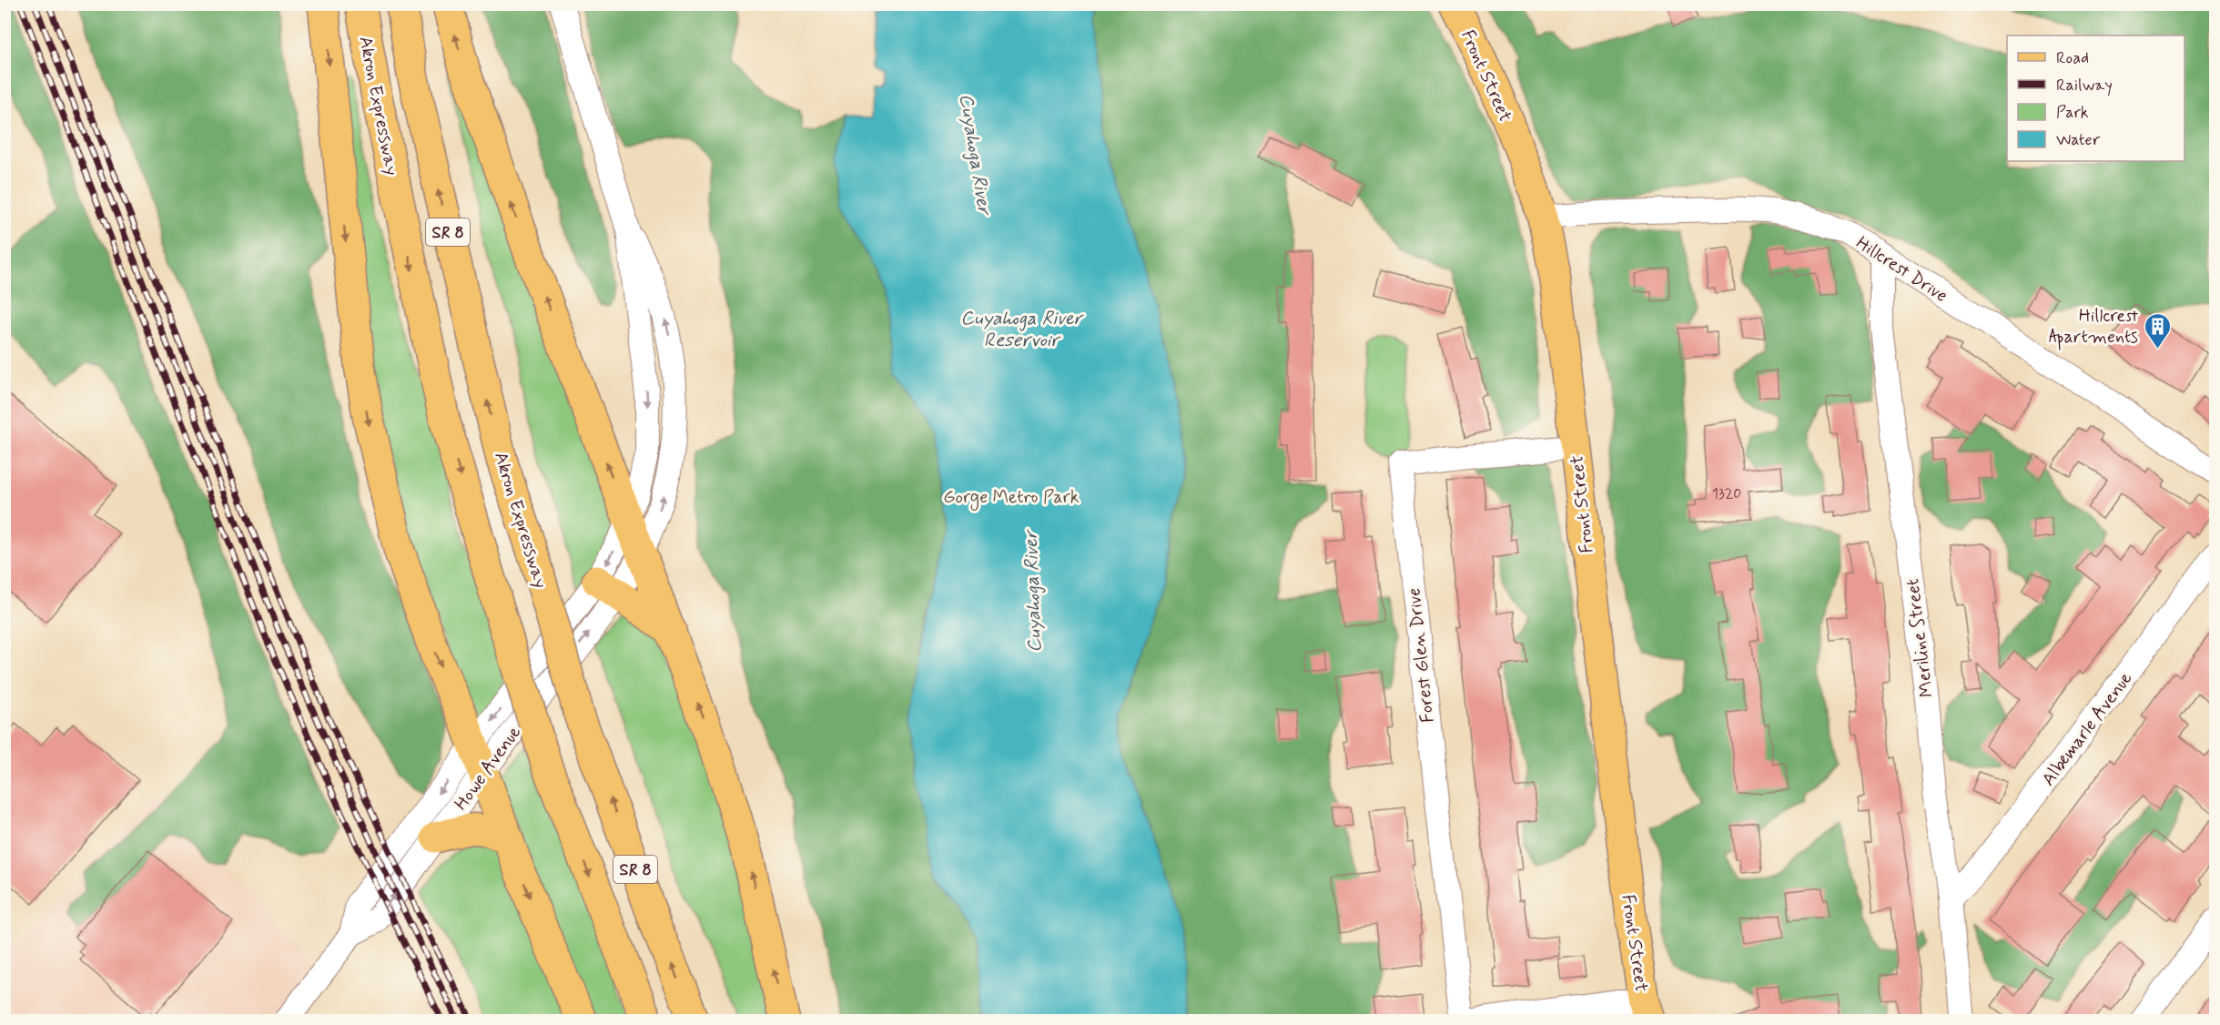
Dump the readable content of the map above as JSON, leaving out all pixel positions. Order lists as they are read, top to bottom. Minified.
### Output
{"streets":{"main road":["Front Street","Akron Expressway","SR 8"],"street":["Hillcrest Drive","Meriline Street","Forest Glen Drive","Albemarle Avenue","Howe Avenue"]},"crossings":[["Front Street","Hillcrest Drive"],["Front Street","Forest Glen Drive"],["Hillcrest Drive","Meriline Street"],["Meriline Street","Albemarle Avenue"]],"water":["Cuyahoga River","Cuyahoga River Reservoir"],"parks":["Gorge Metro Park"],"places":{"building":["Hillcrest Apartments"]},"house_numbers":["1320"],"legend":["Road","Railway","Park","Water"]}
